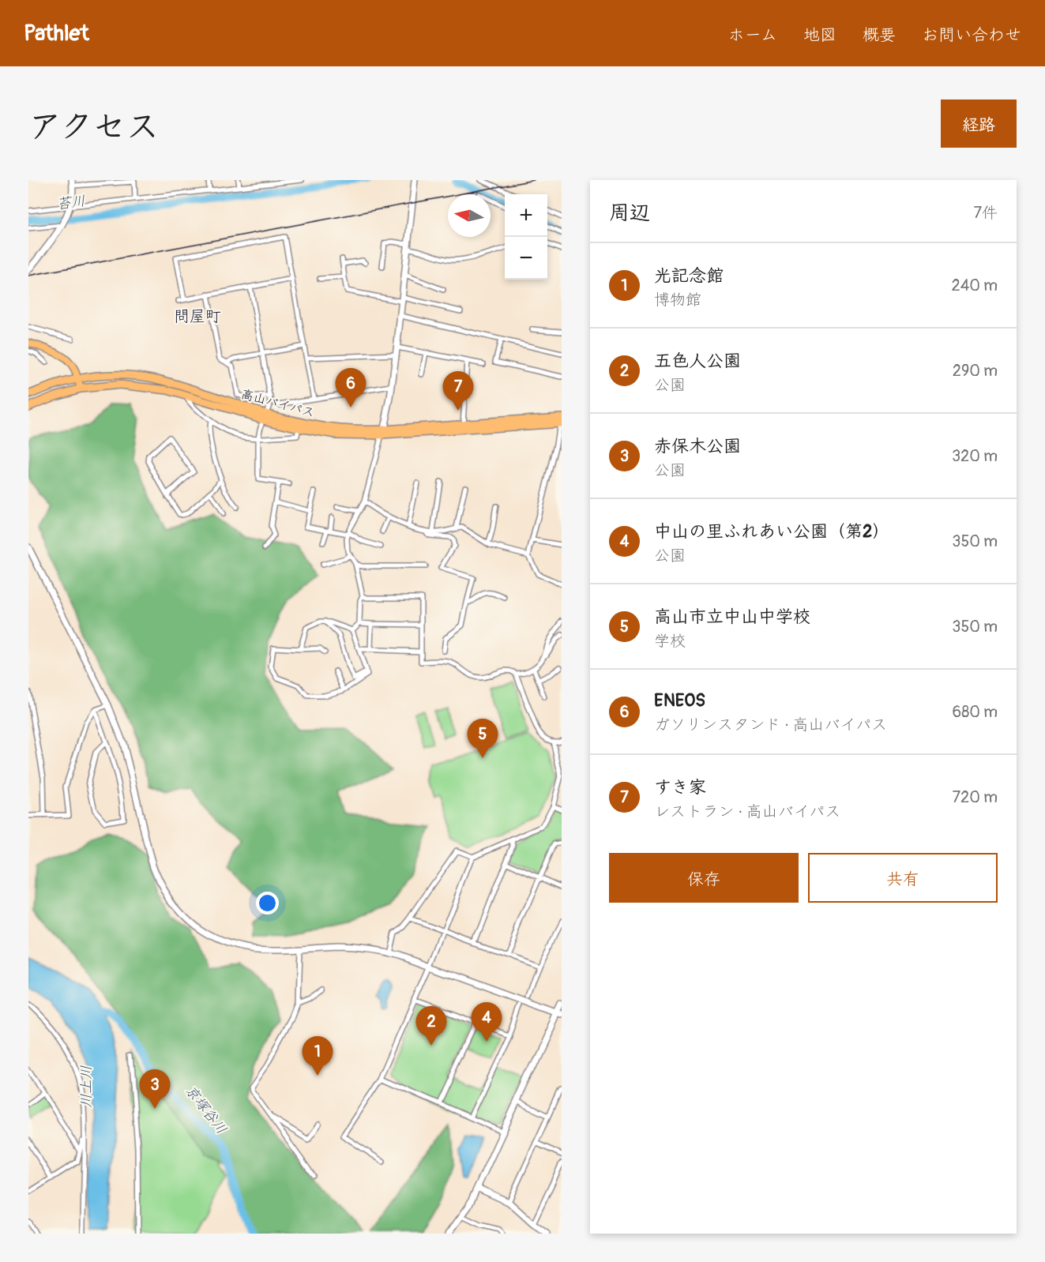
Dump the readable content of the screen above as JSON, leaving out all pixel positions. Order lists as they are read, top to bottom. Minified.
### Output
{"streets":{"highway":["高山バイパス"]},"districts":["問屋町"],"water":["苔川","川上川","京塚谷川"],"north":"left","page":{"header":"Pathlet","nav":["ホーム","地図","概要","お問い合わせ"],"title":"アクセス","buttons":["経路",["保存","共有"]],"heading":["周辺","7件"],"map_buttons":["+","−"],"list":[{"mark":"1","name":"光記念館","note":"博物館","value":"240 m"},{"mark":"2","name":"五色人公園","note":"公園","value":"290 m"},{"mark":"3","name":"赤保木公園","note":"公園","value":"320 m"},{"mark":"4","name":"中山の里ふれあい公園（第2）","note":"公園","value":"350 m"},{"mark":"5","name":"高山市立中山中学校","note":"学校","value":"350 m"},{"mark":"6","name":"ENEOS","note":"ガソリンスタンド · 高山バイパス","value":"680 m"},{"mark":"7","name":"すき家","note":"レストラン · 高山バイパス","value":"720 m"}],"pins":["6","7","5","4","2","1","3"]}}
